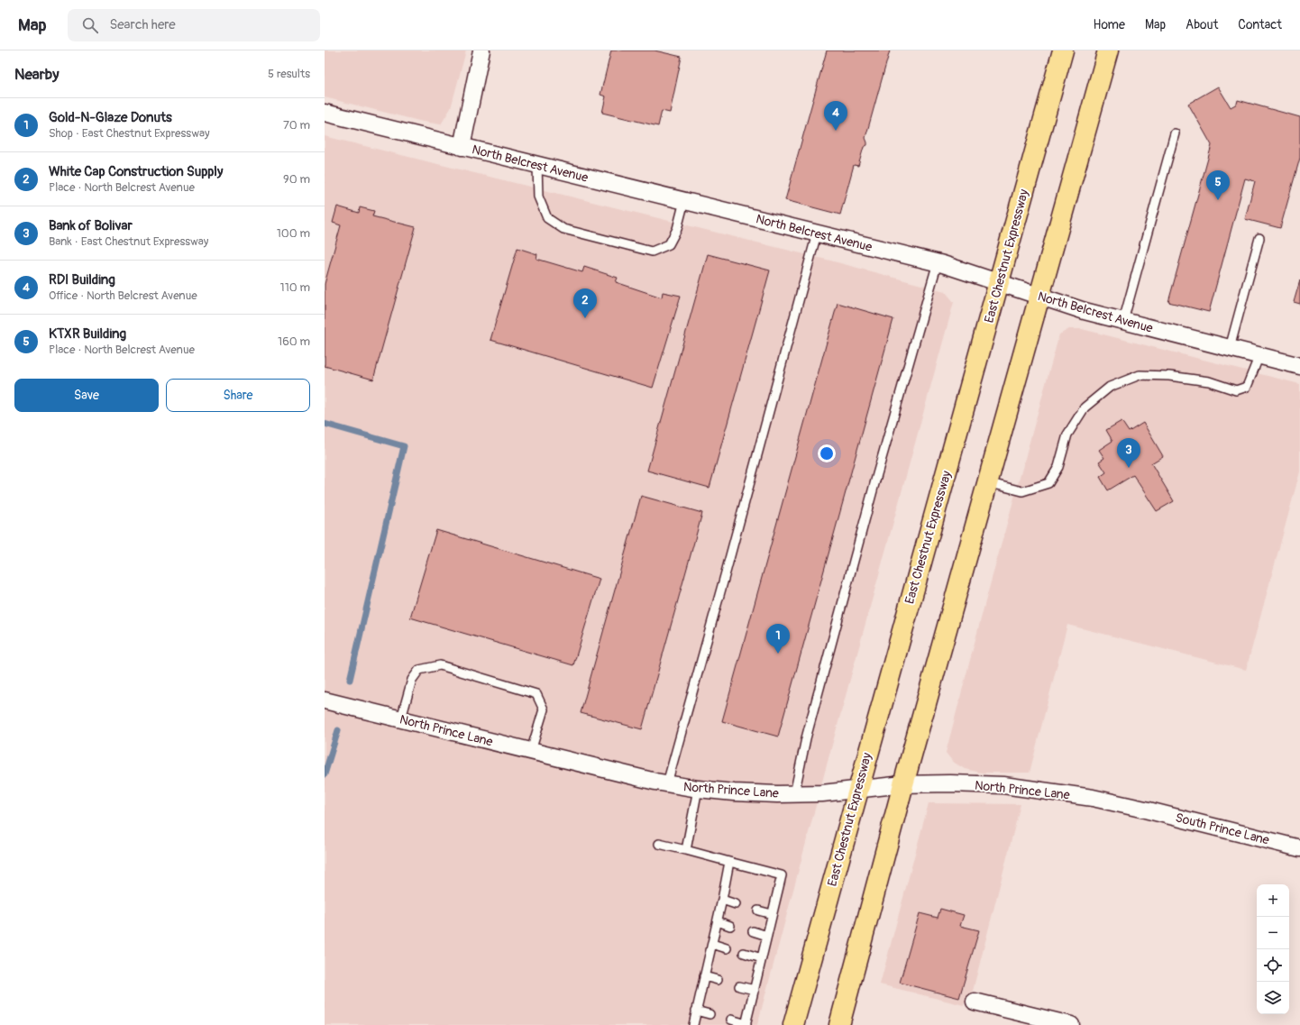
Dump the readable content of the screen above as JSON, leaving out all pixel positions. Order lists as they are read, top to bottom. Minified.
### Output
{"streets":{"main road":["East Chestnut Expressway"],"street":["North Belcrest Avenue","North Prince Lane","South Prince Lane"]},"crossings":[["North Belcrest Avenue","East Chestnut Expressway"],["East Chestnut Expressway","North Prince Lane"],["North Prince Lane","South Prince Lane"]],"page":{"header":"Map","search":"Search here","nav":["Home","Map","About","Contact"],"heading":["Nearby","5 results"],"list":[{"mark":"1","name":"Gold-N-Glaze Donuts","note":"Shop · East Chestnut Expressway","value":"70 m"},{"mark":"2","name":"White Cap Construction Supply","note":"Place · North Belcrest Avenue","value":"90 m"},{"mark":"3","name":"Bank of Bolivar","note":"Bank · East Chestnut Expressway","value":"100 m"},{"mark":"4","name":"RDI Building","note":"Office · North Belcrest Avenue","value":"110 m"},{"mark":"5","name":"KTXR Building","note":"Place · North Belcrest Avenue","value":"160 m"}],"pins":["4","5","2","3","1"],"buttons":["Save","Share"],"map_buttons":["+","−"]}}
